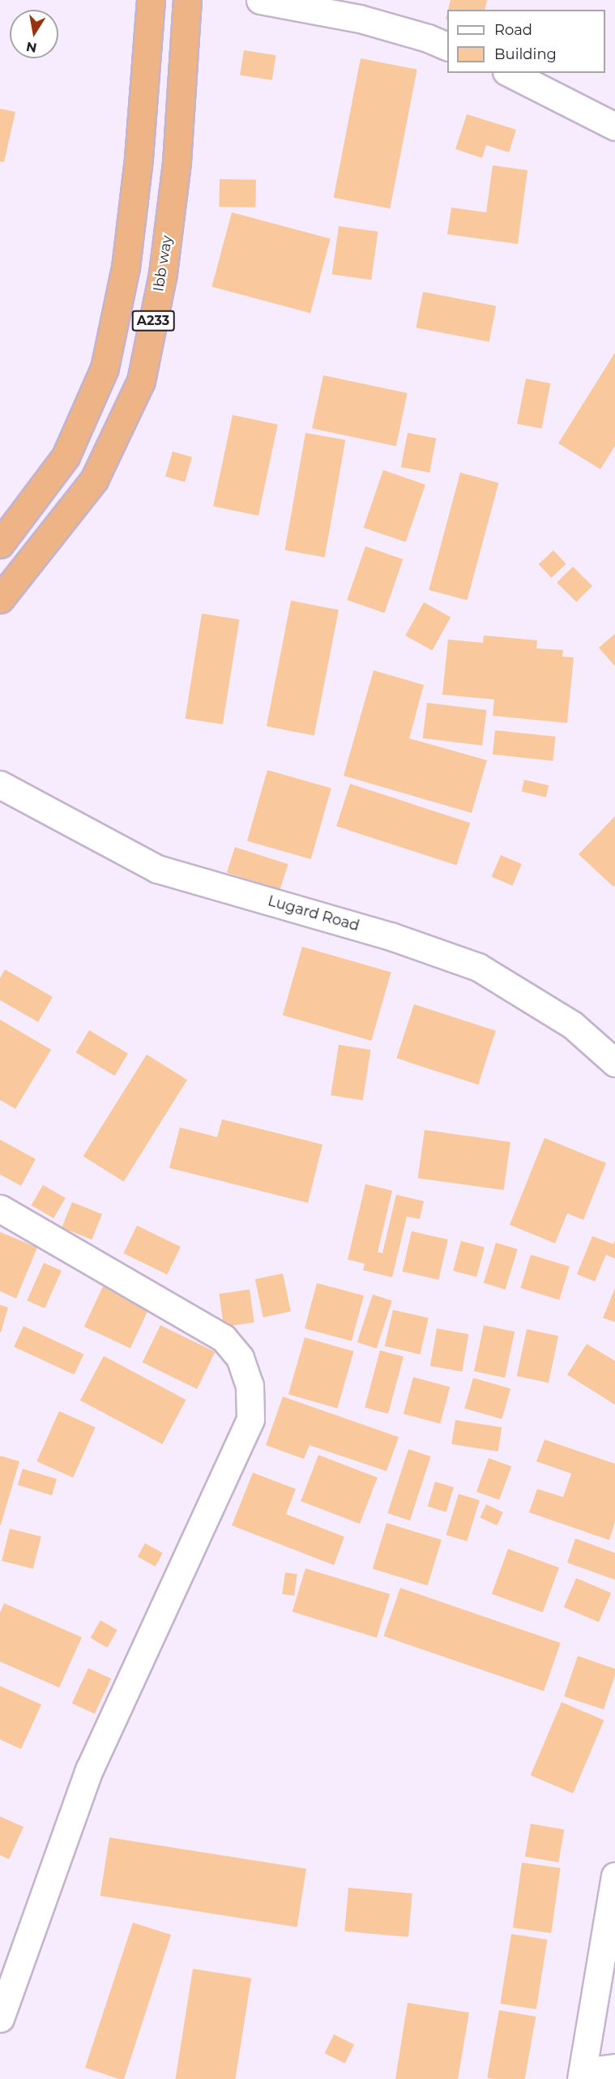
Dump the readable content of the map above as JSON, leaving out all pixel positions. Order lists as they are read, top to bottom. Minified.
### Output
{"streets":{"highway":["Ibb way","A233"],"street":["Lugard Road"]},"legend":["Road","Building"],"north":"bottom"}
